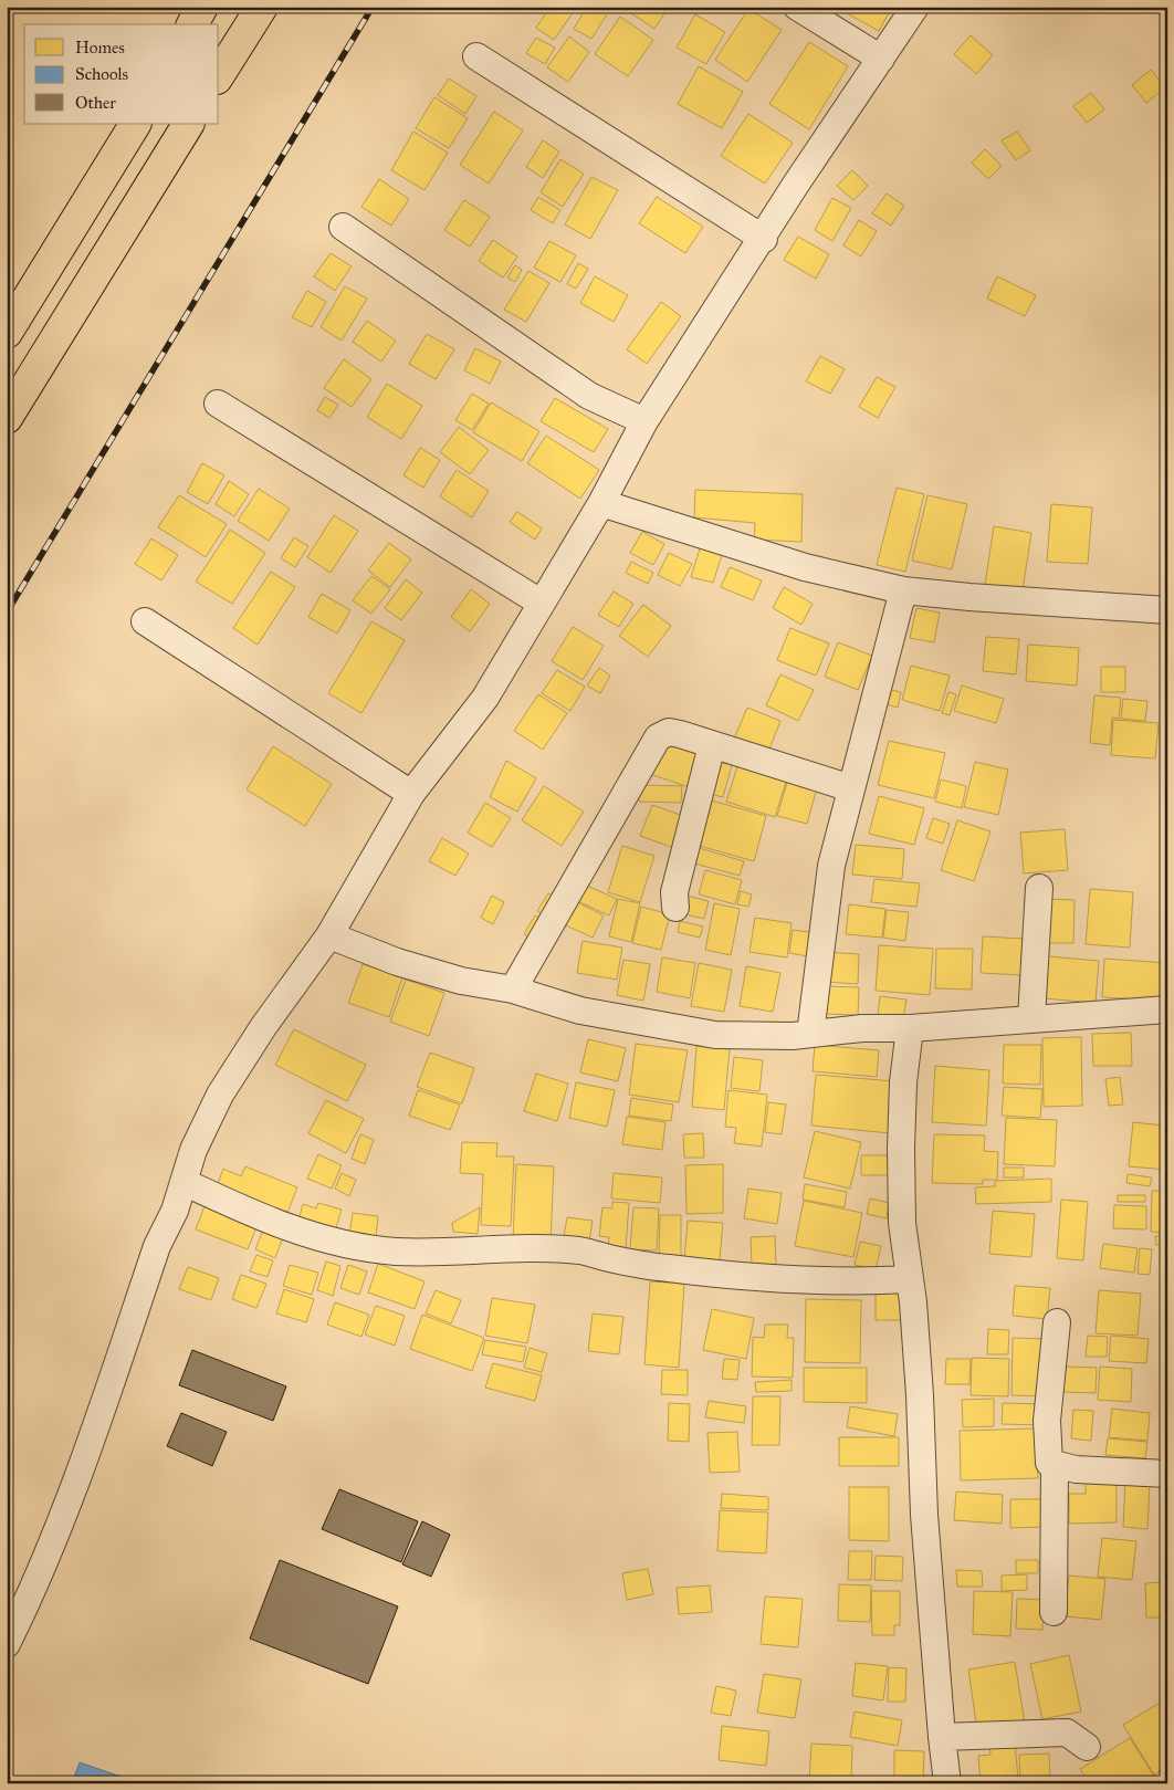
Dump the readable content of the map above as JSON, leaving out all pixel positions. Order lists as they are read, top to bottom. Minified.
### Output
{"legend":["Homes","Schools","Other"]}
